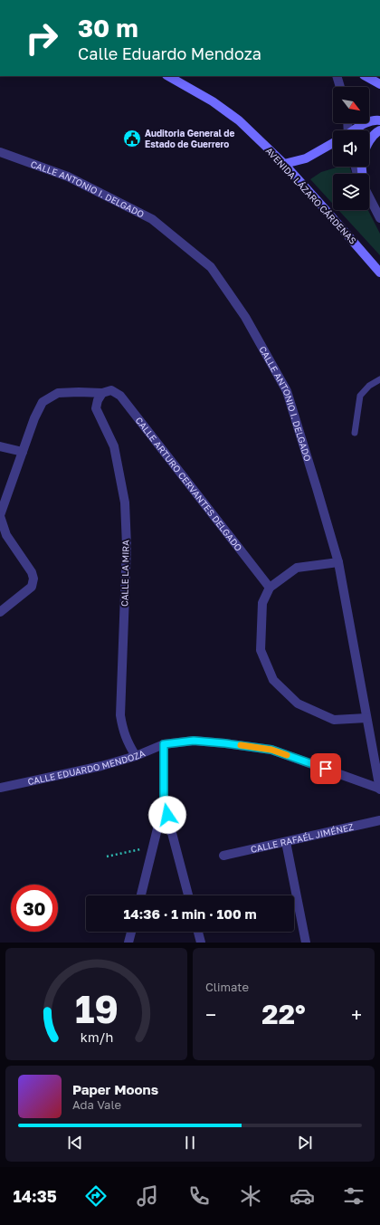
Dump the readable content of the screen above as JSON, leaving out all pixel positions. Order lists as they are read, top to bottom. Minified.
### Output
{"streets":{"main road":["AVENIDA LÁZARO CÁRDENAS"],"street":["CALLE ANTONIO I. DELGADO","CALLE ARTURO CERVANTES DELGADO","CALLE LA MIRA","CALLE EDUARDO MENDOZA","CALLE RAFAÉL JIMÉNEZ"]},"crossings":[["CALLE ANTONIO I. DELGADO","CALLE EDUARDO MENDOZA"],["CALLE ARTURO CERVANTES DELGADO","CALLE LA MIRA"],["CALLE LA MIRA","CALLE EDUARDO MENDOZA"]],"places":{"public building":["Auditoria General de Estado de Guerrero"]},"north":"bottom right","page":{"turn":["30 m","Calle Eduardo Mendoza"],"limit":"30","trip":"14:36 · 1 min · 100 m","tile":"Climate","heat":["−","22°","+"],"song":["Paper Moons","Ada Vale"],"tabs":"14:35","gauge":["19","km/h"]}}
